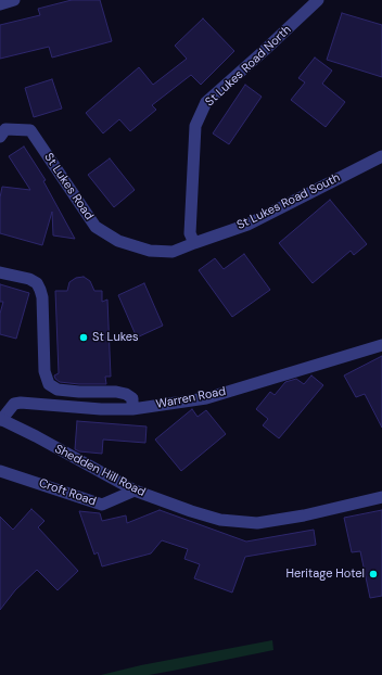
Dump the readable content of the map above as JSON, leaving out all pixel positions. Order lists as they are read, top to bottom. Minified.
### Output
{"streets":{"street":["St Lukes Road North","St Lukes Road","St Lukes Road South","Warren Road","Shedden Hill Road","Croft Road"]},"crossings":[["St Lukes Road North","St Lukes Road"],["St Lukes Road North","St Lukes Road South"],["St Lukes Road","St Lukes Road South"],["Warren Road","Shedden Hill Road"],["Shedden Hill Road","Croft Road"]],"places":["St Lukes","Heritage Hotel"]}
